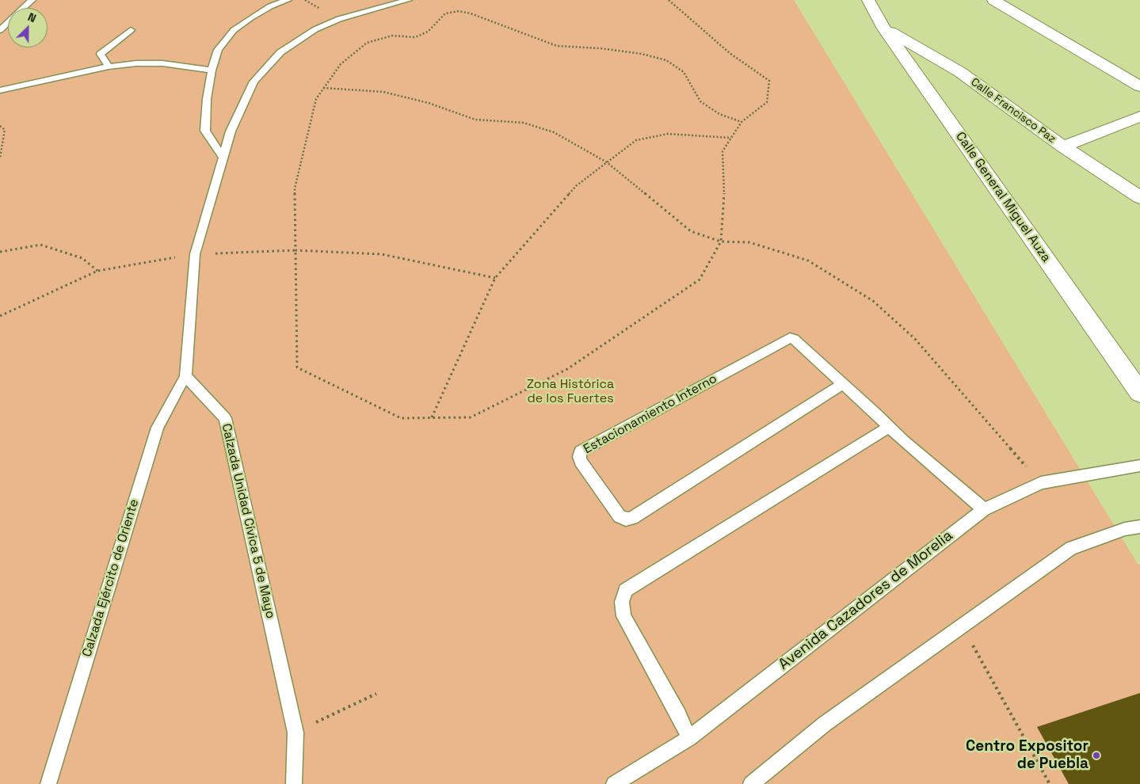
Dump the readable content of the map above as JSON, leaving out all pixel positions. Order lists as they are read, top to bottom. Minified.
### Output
{"streets":{"street":["Calle Francisco Paz","Calle General Miguel Auza"],"lane":["Estacionamiento Interno","Calzada Unidad Cívica 5 de Mayo","Calzada Ejército de Oriente","Avenida Cazadores de Morelia"]},"crossings":[["Calle Francisco Paz","Calle General Miguel Auza"],["Calzada Unidad Cívica 5 de Mayo","Calzada Ejército de Oriente"]],"parks":["Zona Histórica de los Fuertes"],"places":["Centro Expositor de Puebla"],"north":"top right"}
